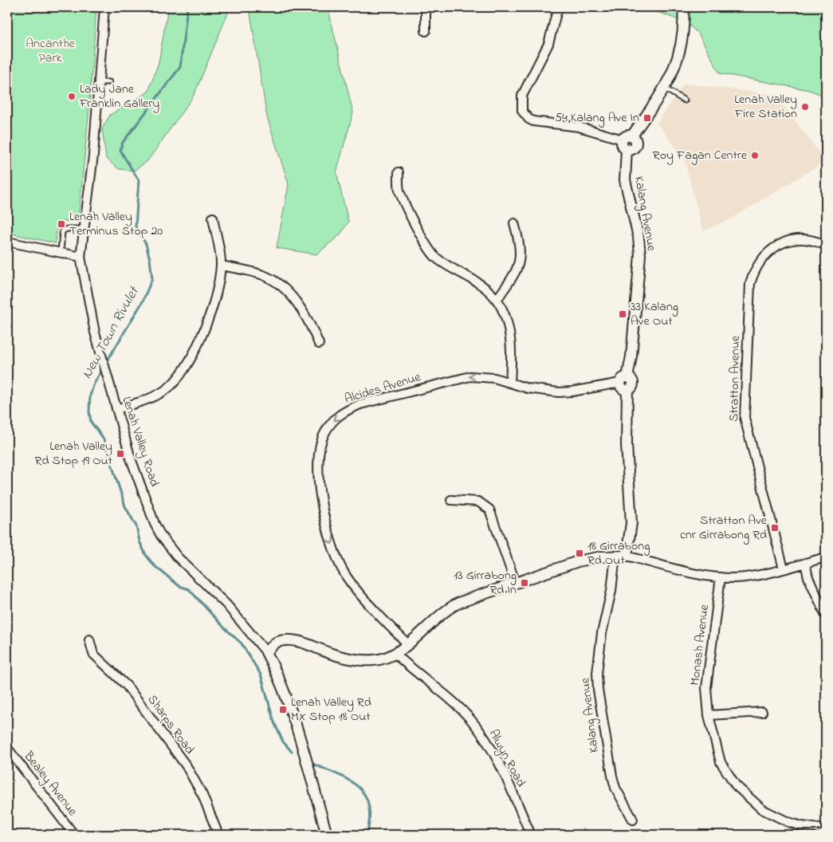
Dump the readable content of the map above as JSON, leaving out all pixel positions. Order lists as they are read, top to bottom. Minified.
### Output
{"streets":{"street":["Kalang Avenue","Stratton Avenue","Alcides Avenue","Lenah Valley Road","Monash Avenue","Sharps Road","Alwyn Road","Bealey Avenue"]},"crossings":[["Kalang Avenue","Alcides Avenue"]],"water":["New Town Rivulet"],"parks":["Ancanthe Park"],"places":{"other":["Lady Jane Franklin Gallery","Lenah Valley Fire Station","Roy Fagan Centre"],"transit":["54 Kalang Ave In","Lenah Valley Terminus Stop 20","33 Kalang Ave Out","Lenah Valley Rd Stop 19 Out","Stratton Ave cnr Girrabong Rd","18 Girrabong Rd Out","13 Girrabong Rd In","Lenah Valley Rd MX Stop 18 Out"]}}
